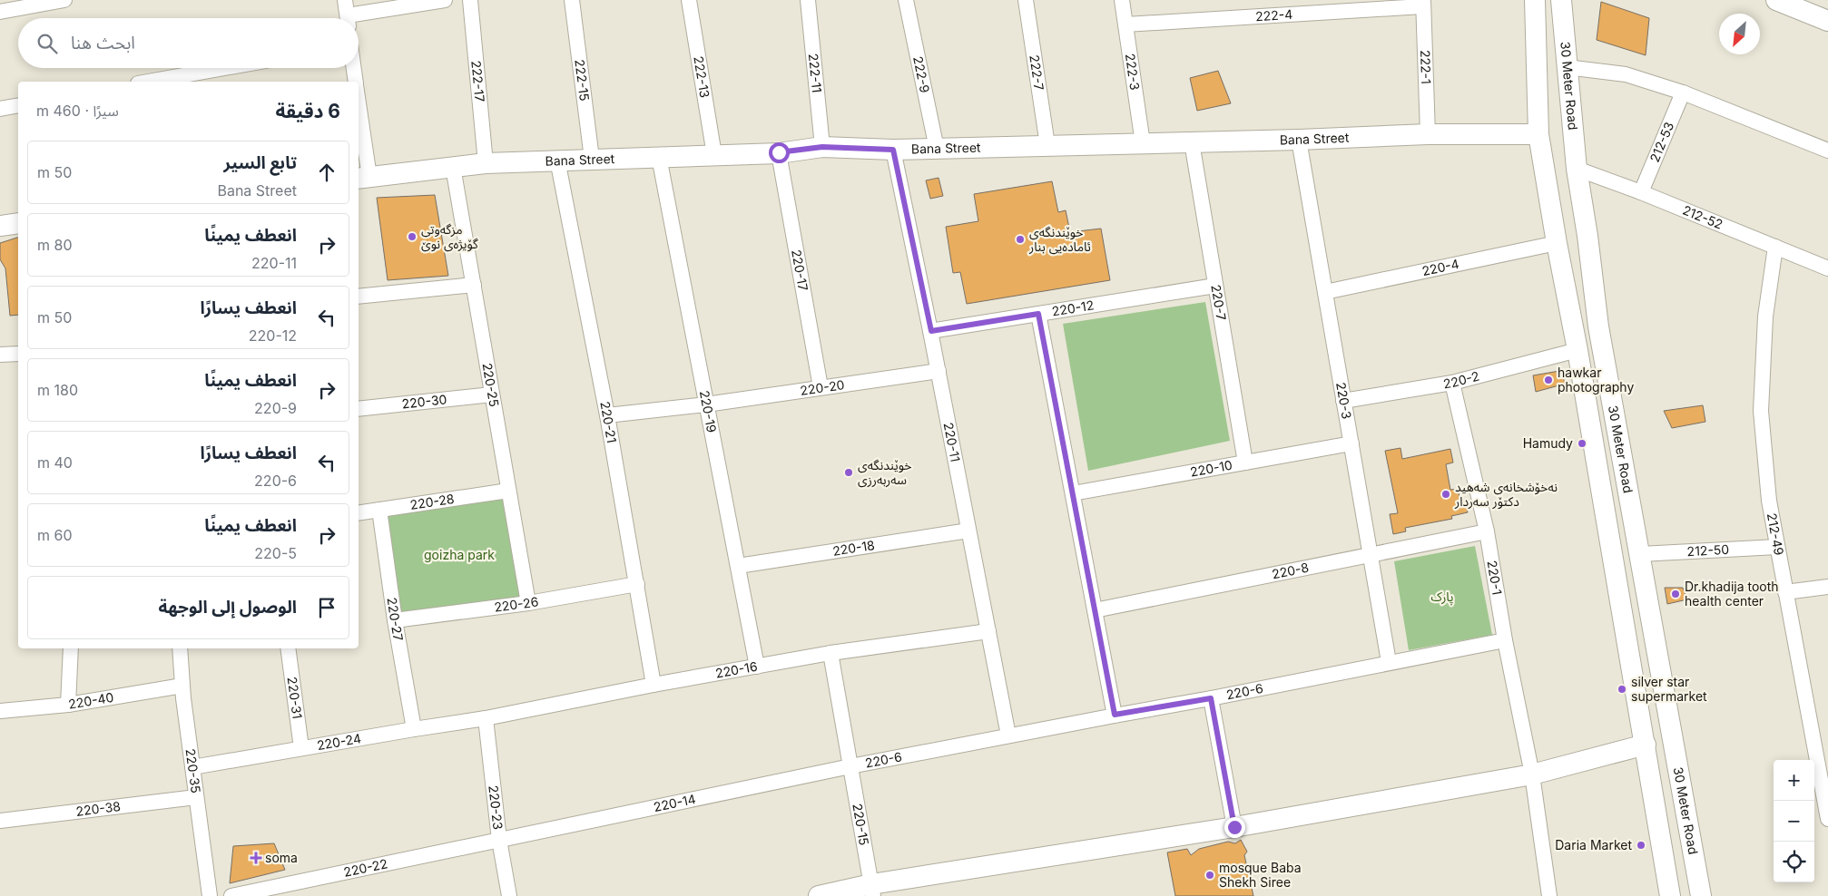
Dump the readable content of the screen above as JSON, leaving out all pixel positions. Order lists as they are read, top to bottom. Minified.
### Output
{"streets":{"street":["222-4","222-1","222-3","222-7","222-11","222-9","222-13","222-15","222-17","30 Meter Road","Bana Street","212-53","212-52","220-4","220-17","220-7","220-12","220-2","220-25","220-20","220-3","220-30","220-19","220-21","220-11","220-10","220-28","212-49","220-18","212-50","220-8","220-1","220-26","220-27","220-16","220-6","220-31","220-40","220-24","220-35","220-14","220-23","220-38","220-15","220-22"]},"crossings":[["222-4","222-1"],["222-4","222-3"],["222-1","Bana Street"],["222-3","Bana Street"],["222-7","Bana Street"],["222-11","Bana Street"],["222-9","Bana Street"],["222-13","Bana Street"],["222-15","Bana Street"],["222-17","Bana Street"],["30 Meter Road","Bana Street"],["30 Meter Road","212-52"],["30 Meter Road","220-4"],["30 Meter Road","220-2"],["30 Meter Road","212-50"],["Bana Street","220-17"],["Bana Street","220-7"],["Bana Street","220-25"],["Bana Street","220-3"],["Bana Street","220-19"],["Bana Street","220-21"],["Bana Street","220-11"],["212-53","212-52"],["212-52","212-49"],["220-4","220-3"],["220-17","220-20"],["220-7","220-12"],["220-7","220-10"],["220-12","220-11"],["220-2","220-3"],["220-2","220-1"],["220-25","220-30"],["220-25","220-28"],["220-25","220-26"],["220-20","220-19"],["220-20","220-21"],["220-20","220-11"],["220-3","220-10"],["220-3","220-8"],["220-3","220-6"],["220-19","220-18"],["220-19","220-16"],["220-21","220-26"],["220-21","220-16"],["220-11","220-18"],["220-11","220-16"],["220-11","220-6"],["220-28","220-27"],["212-49","212-50"],["220-8","220-1"],["220-1","220-6"],["220-26","220-27"],["220-27","220-24"],["220-16","220-24"],["220-16","220-23"],["220-16","220-15"],["220-6","220-14"],["220-6","220-15"],["220-31","220-24"],["220-40","220-35"],["220-24","220-35"],["220-24","220-23"],["220-35","220-38"],["220-14","220-23"],["220-14","220-15"],["220-14","220-22"],["220-23","220-22"]],"parks":["goizha park","پارک"],"places":{"other":["مزگەوتی گۆیژەی نوێ","خوێندنگەی ئامادەیی بنار","hawkar photography","Hamudy","خوێندنگەی سەربەرزی","نەخۆشخانەی شەهید دکتۆر سەردار","Dr.khadija tooth health center","silver star supermarket","Daria Market","mosque Baba Shekh Siree"],"health":["soma"]},"north":"bottom left","page":{"search":"ابحث هنا","heading":["6 دقيقة","سيرًا · 460 m"],"list":[["تابع السير","Bana Street","50 m"],["انعطف يمينًا","220-11","80 m"],["انعطف يسارًا","220-12","50 m"],["انعطف يمينًا","220-9","180 m"],["انعطف يسارًا","220-6","40 m"],["انعطف يمينًا","220-5","60 m"],"الوصول إلى الوجهة"],"map_buttons":["+","−"]}}
